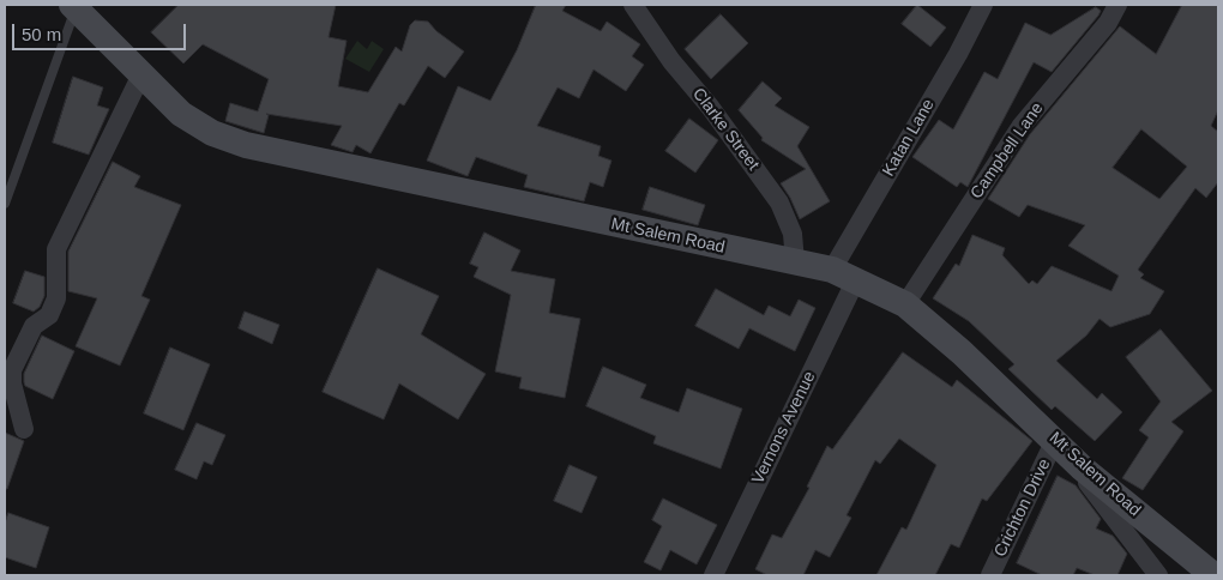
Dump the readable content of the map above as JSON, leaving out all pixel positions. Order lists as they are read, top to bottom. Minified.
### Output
{"streets":{"street":["Clarke Street","Katan Lane","Campbell Lane","Mt Salem Road","Vernons Avenue","Crichton Drive"]},"crossings":[["Clarke Street","Mt Salem Road"],["Katan Lane","Mt Salem Road"],["Campbell Lane","Mt Salem Road"],["Mt Salem Road","Vernons Avenue"],["Mt Salem Road","Crichton Drive"]],"scale_bar":"50 m"}
